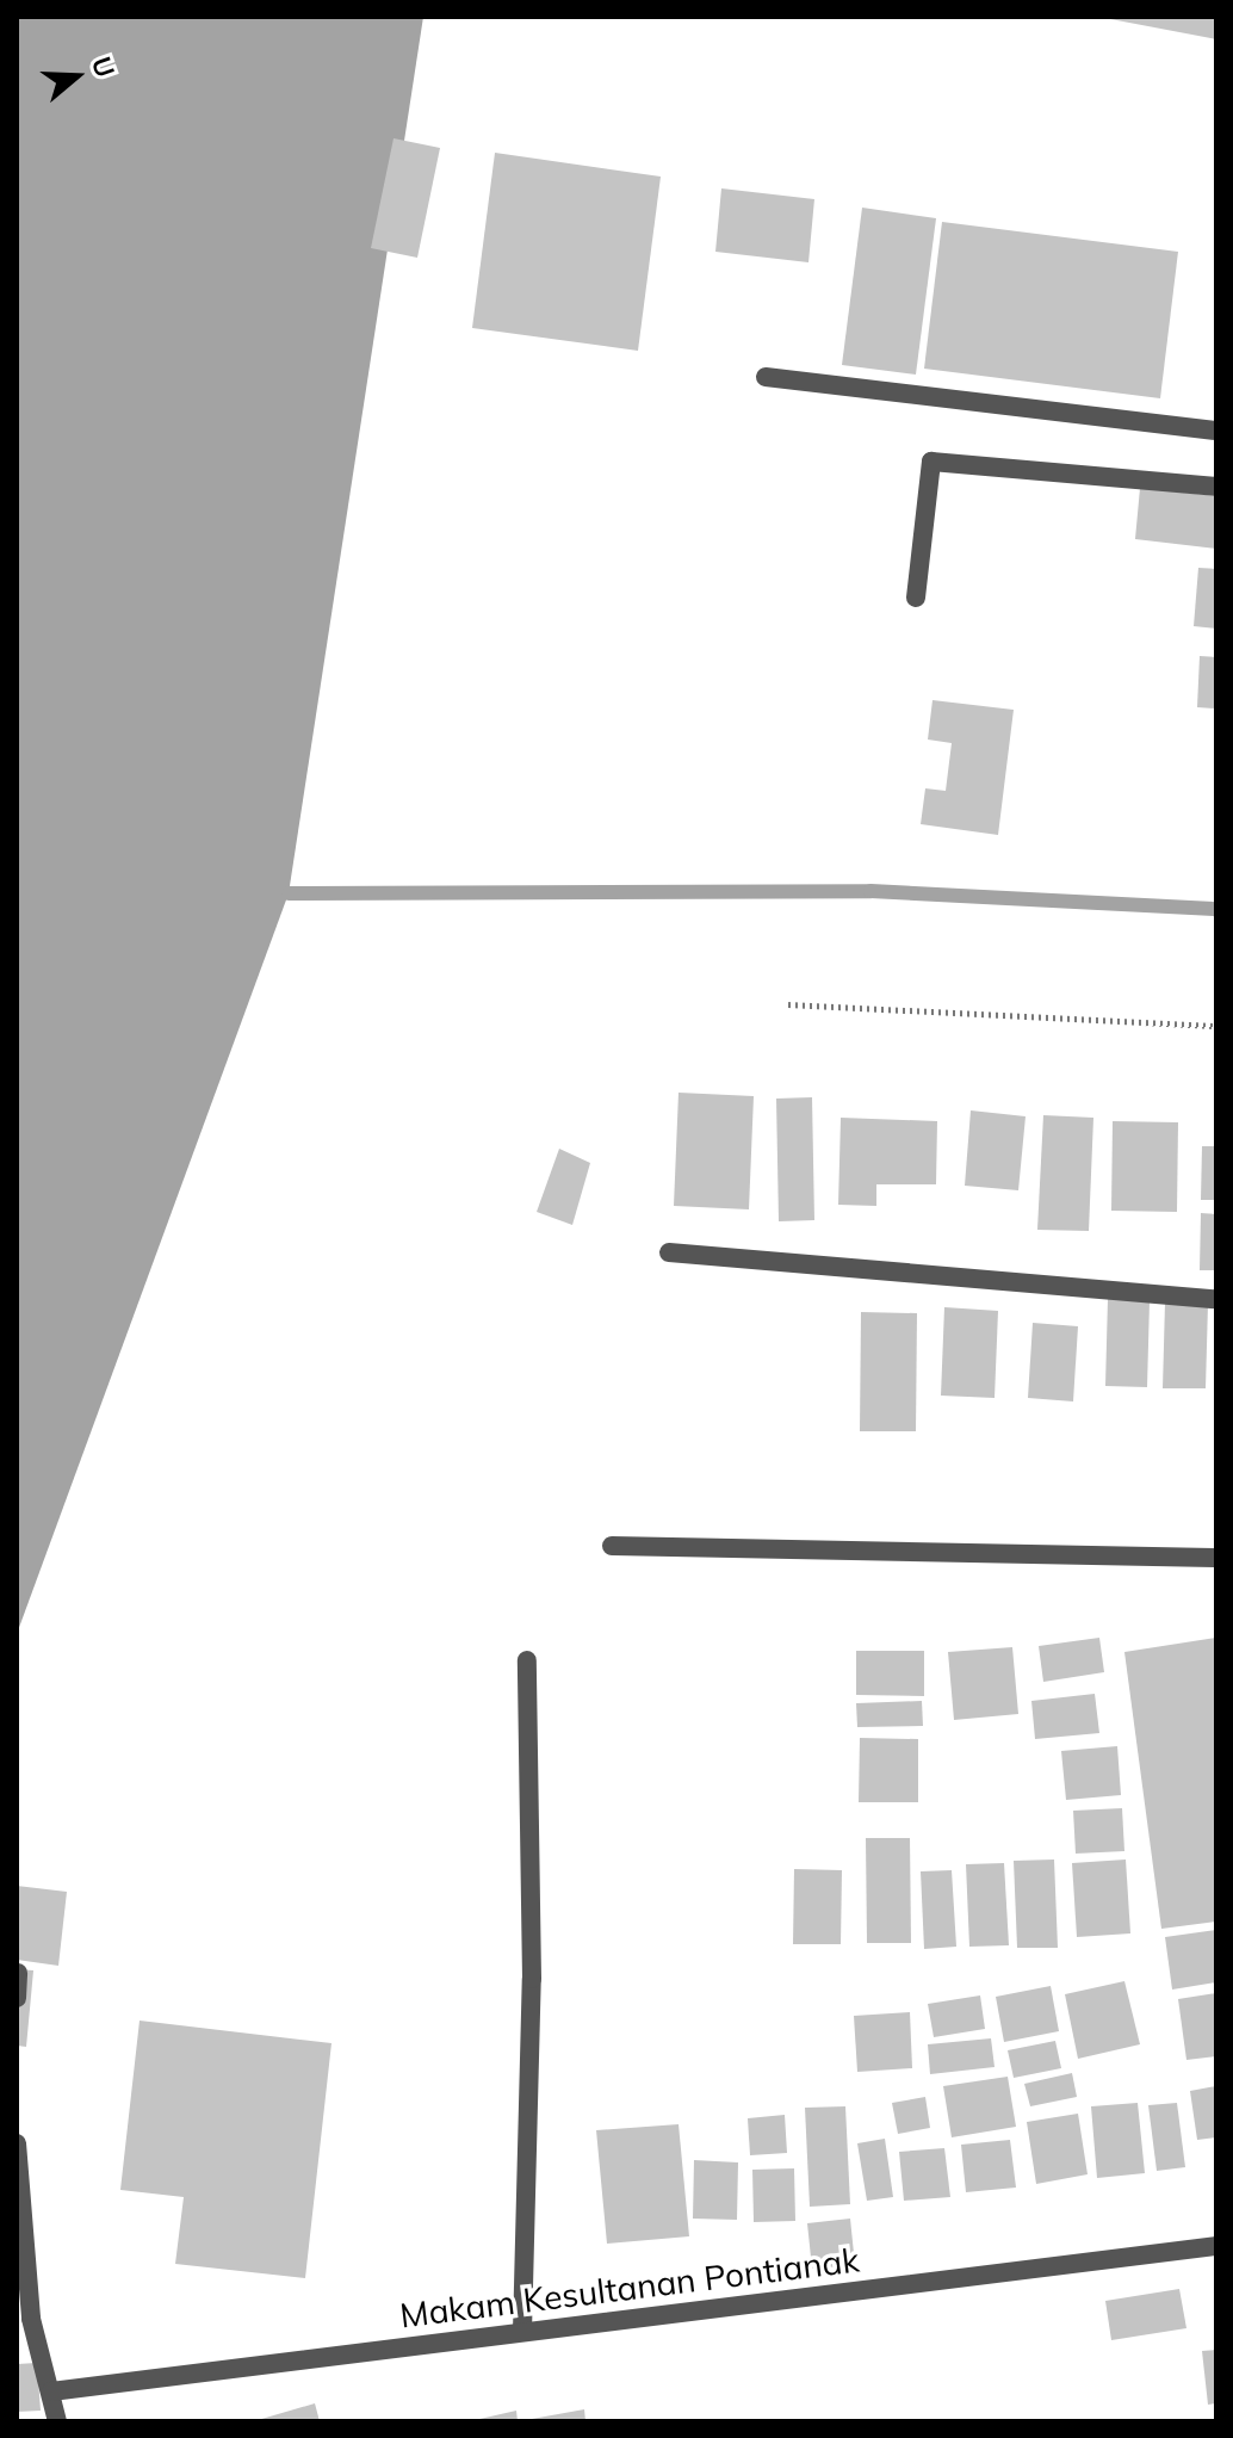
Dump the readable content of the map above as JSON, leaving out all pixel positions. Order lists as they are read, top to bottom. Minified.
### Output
{"streets":{"street":["Makam Kesultanan Pontianak"]},"north":"right"}
